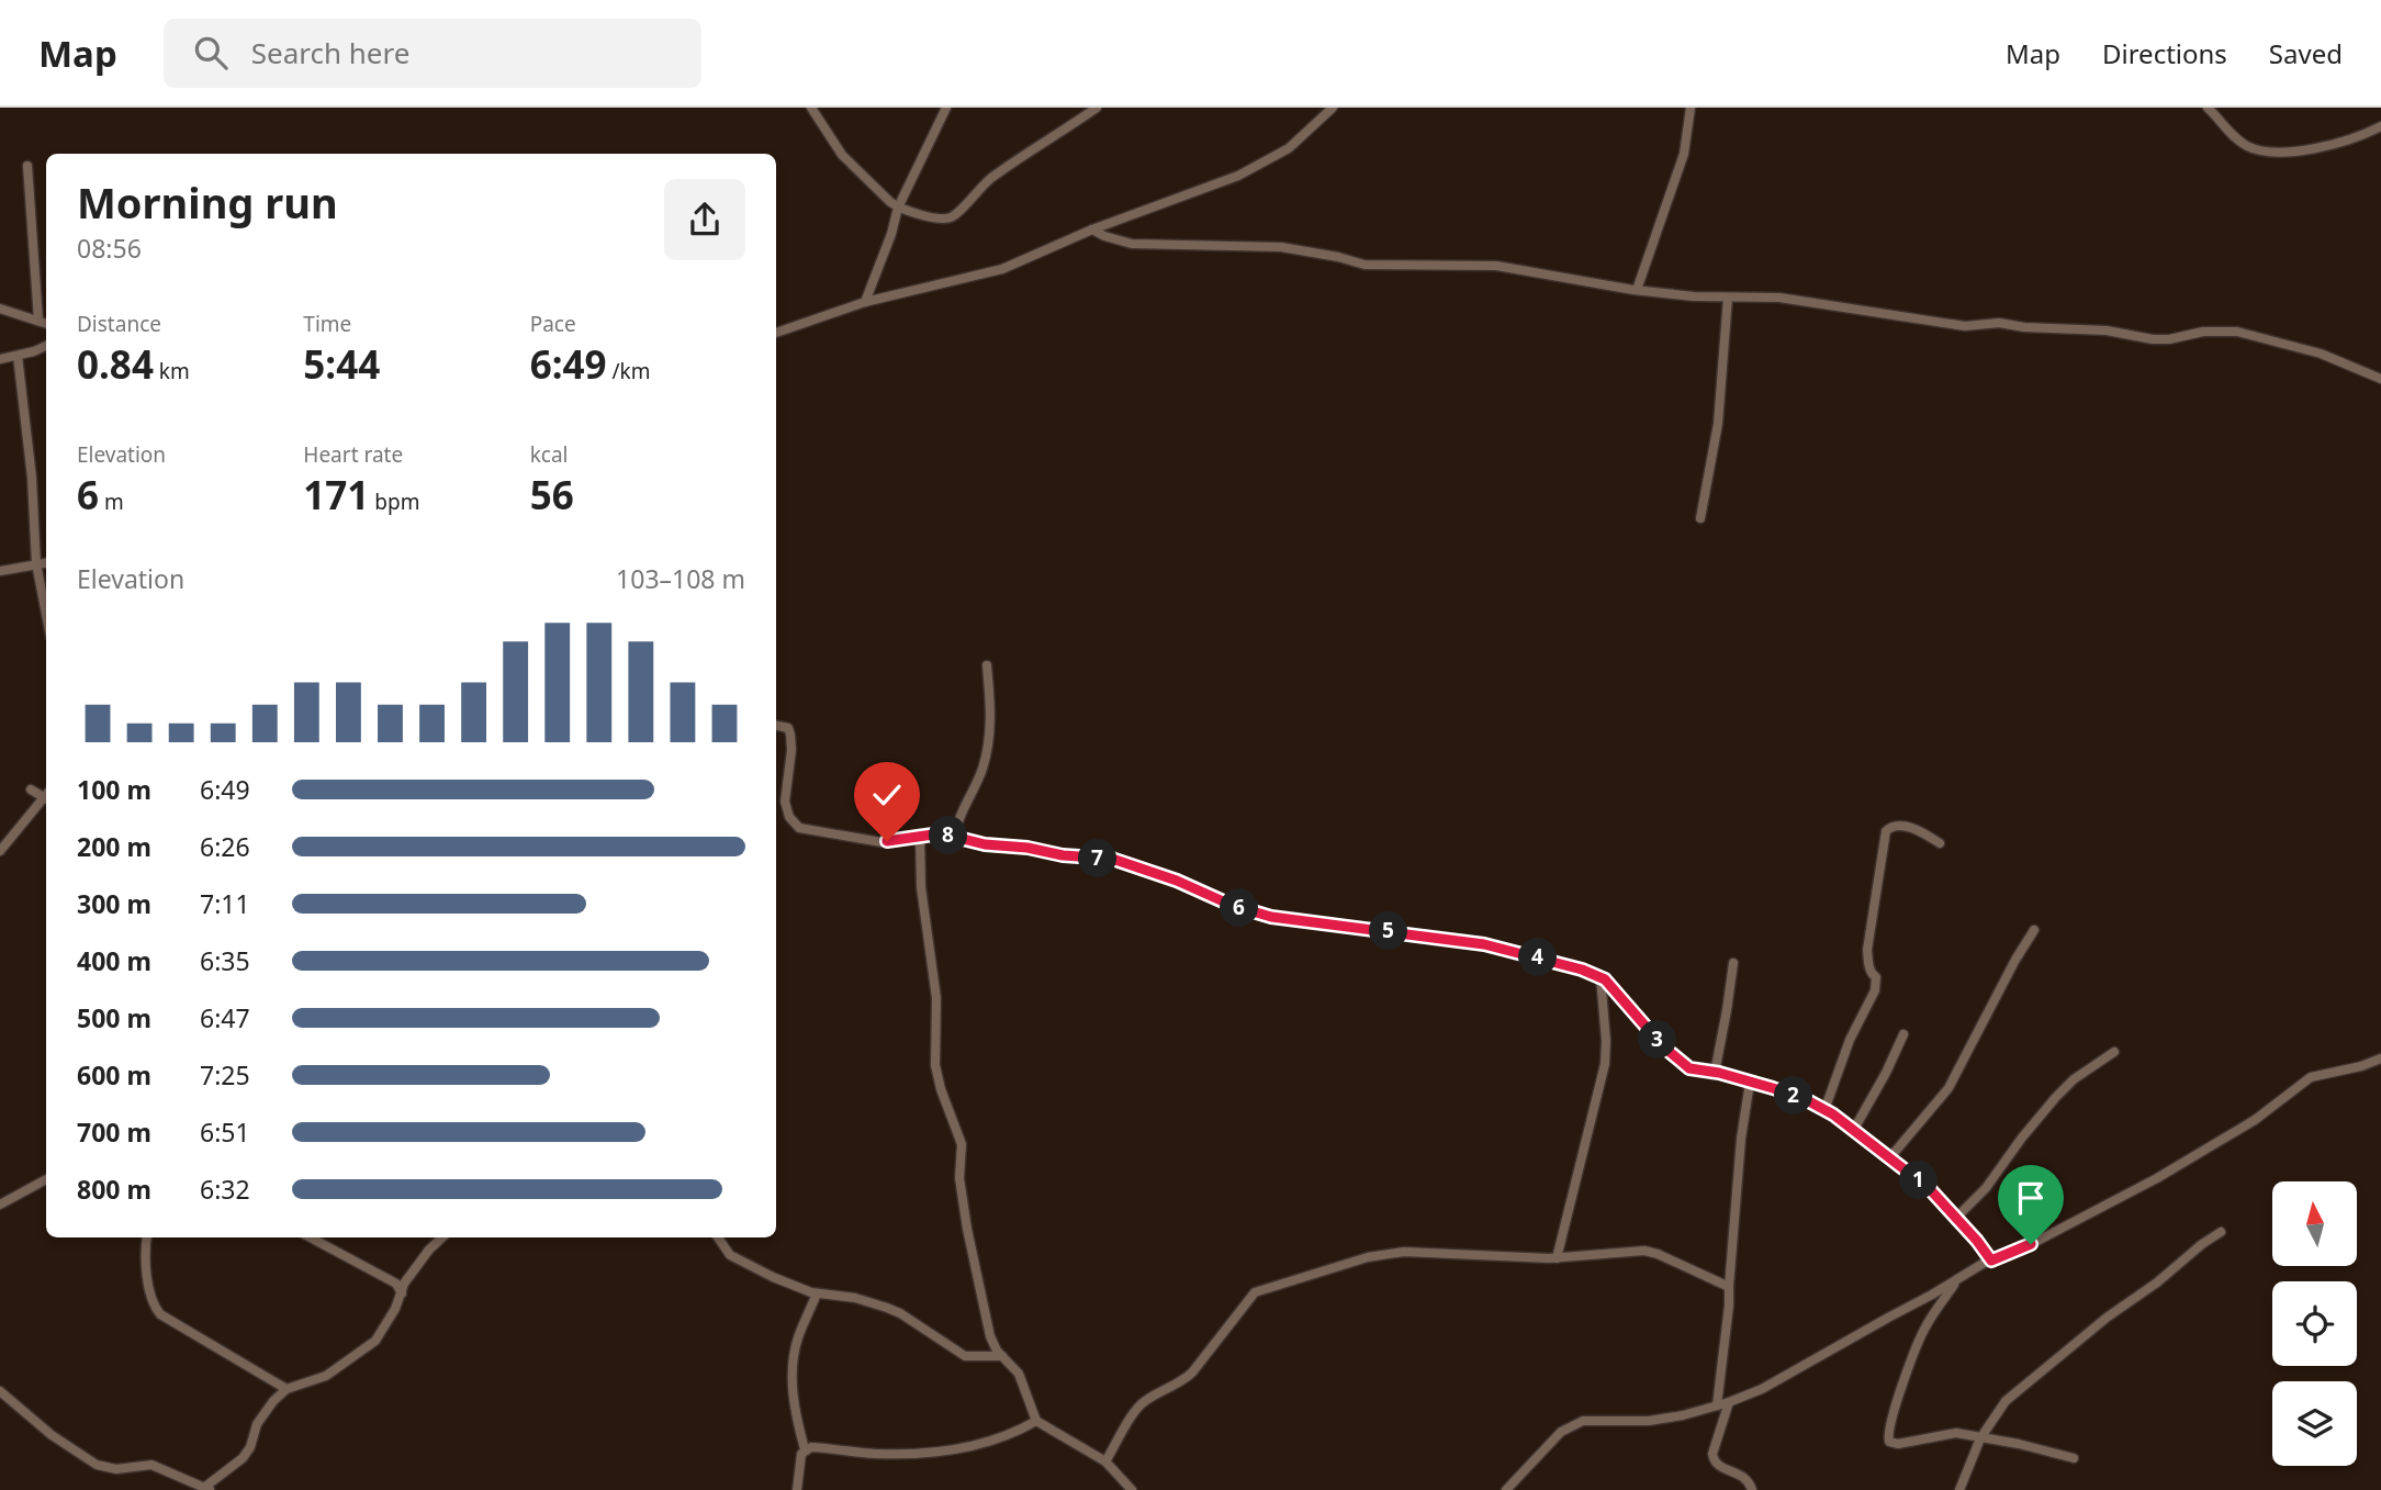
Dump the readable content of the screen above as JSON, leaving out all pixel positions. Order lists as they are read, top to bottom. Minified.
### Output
{"north":"top","page":{"header":"Map","search":"Search here","nav":["Map","Directions","Saved"],"heading":["Morning run","08:56"],"stats":[["Distance","0.84 km"],["Time","5:44"],["Pace","6:49 /km"],["Elevation","6 m"],["Heart rate","171 bpm"],["kcal","56"]],"chart":["Elevation","103–108 m"],"list":[{"name":"100 m","note":"6:49"},{"name":"200 m","note":"6:26"},{"name":"300 m","note":"7:11"},{"name":"400 m","note":"6:35"},{"name":"500 m","note":"6:47"},{"name":"600 m","note":"7:25"},{"name":"700 m","note":"6:51"},{"name":"800 m","note":"6:32"}],"pins":["8","7","6","5","4","3","2","1"]}}
